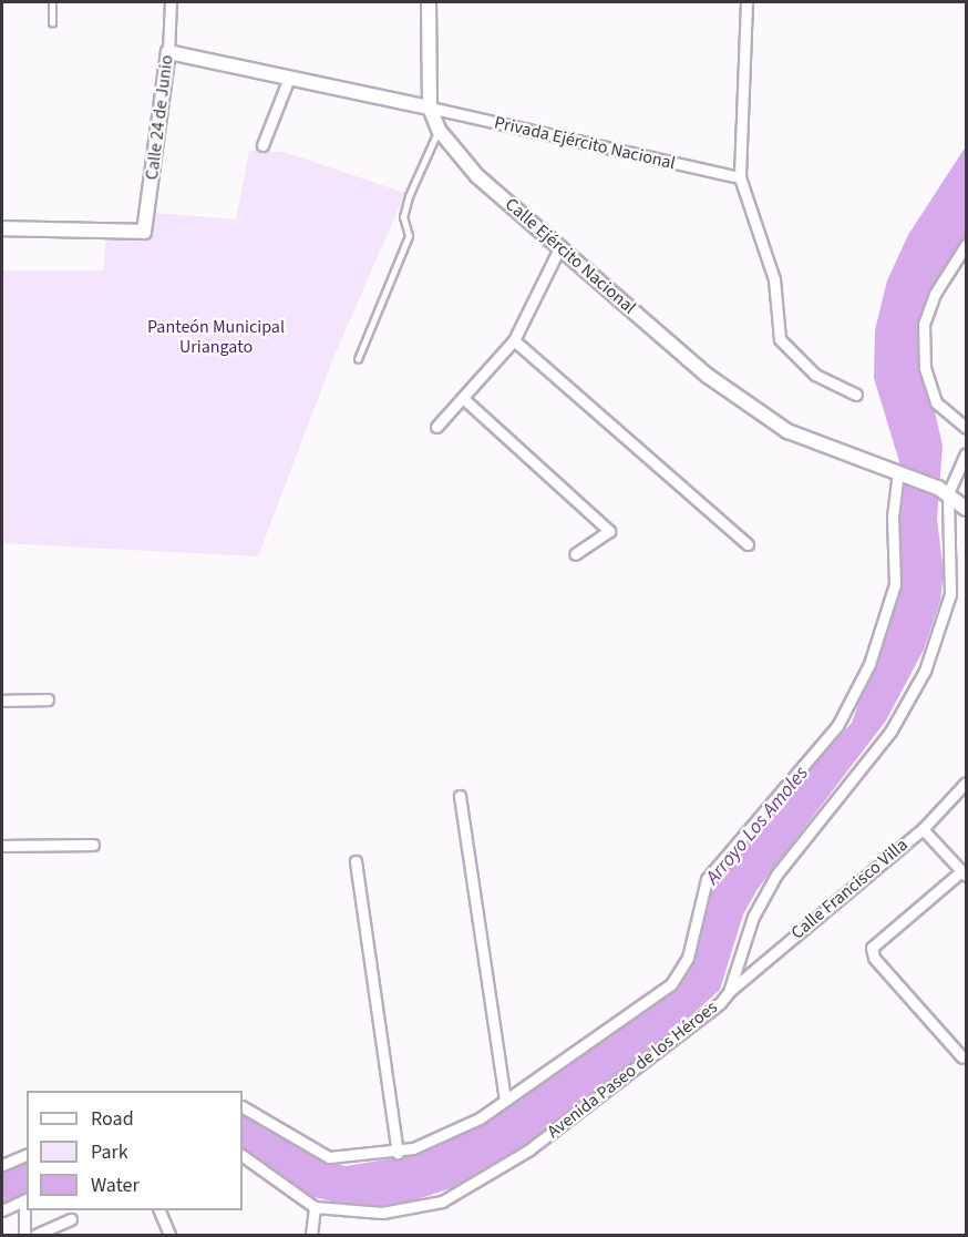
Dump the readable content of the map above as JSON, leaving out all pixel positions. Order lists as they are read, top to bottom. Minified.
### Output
{"streets":{"street":["Calle 24 de Junio","Privada Ejército Nacional","Calle Ejército Nacional","Calle Francisco Villa","Avenida Paseo de los Héroes"]},"crossings":[["Privada Ejército Nacional","Calle Ejército Nacional"],["Calle Ejército Nacional","Avenida Paseo de los Héroes"],["Calle Francisco Villa","Avenida Paseo de los Héroes"]],"water":["Arroyo Los Amoles"],"parks":["Panteón Municipal Uriangato"],"legend":["Road","Park","Water"]}
